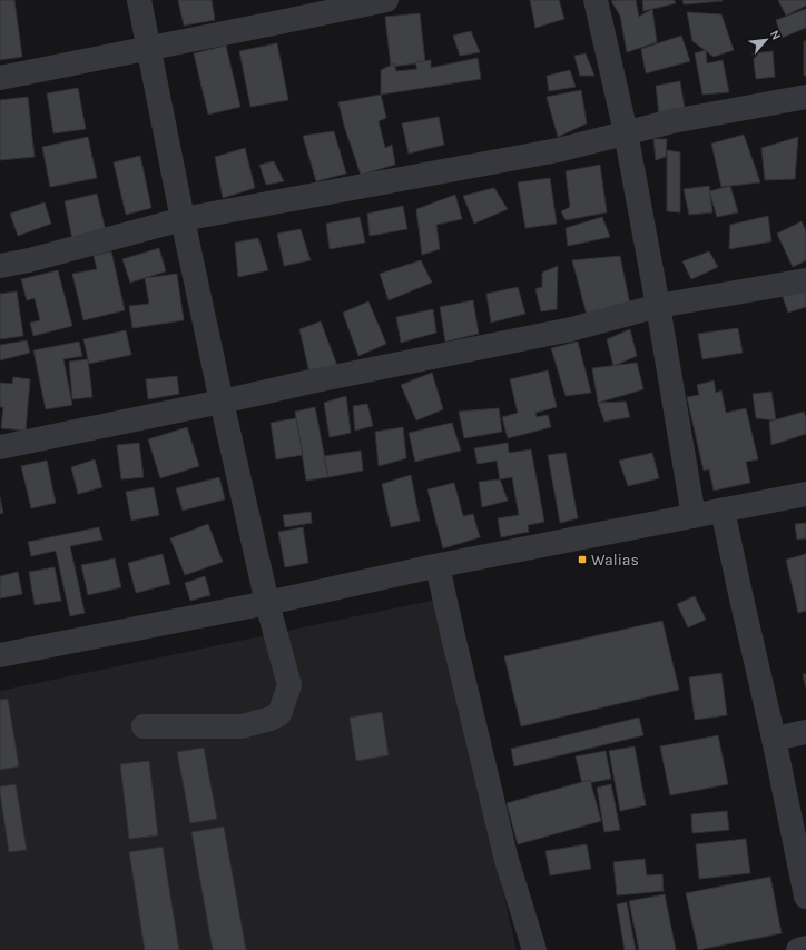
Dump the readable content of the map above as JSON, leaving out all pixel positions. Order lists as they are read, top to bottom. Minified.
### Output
{"places":{"transit":["Walias"]},"north":"top right"}
